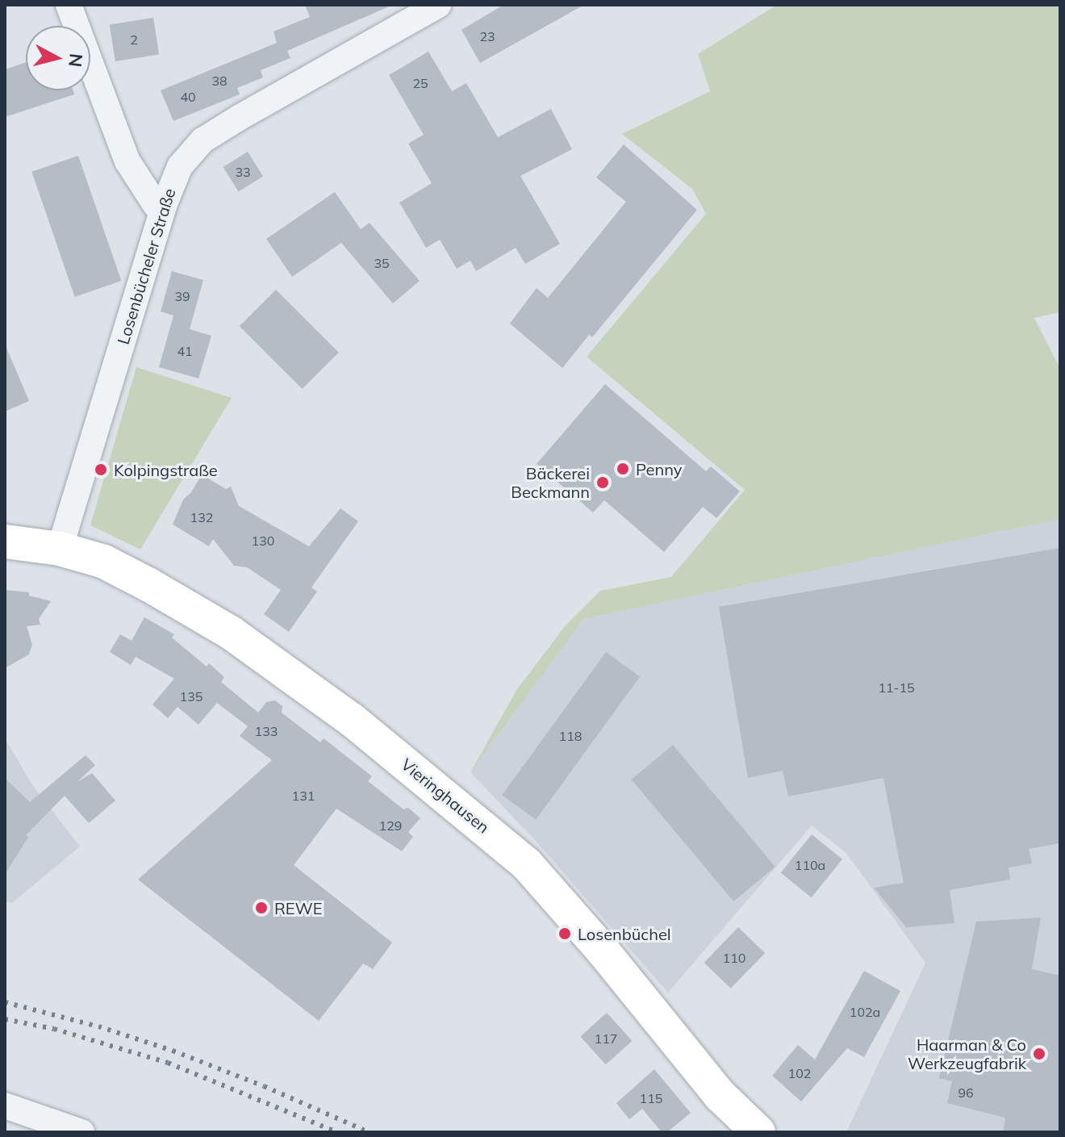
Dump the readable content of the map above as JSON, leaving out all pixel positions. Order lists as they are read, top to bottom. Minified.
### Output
{"streets":{"main road":["Vieringhausen"],"street":["Losenbücheler Straße"]},"crossings":[["Losenbücheler Straße","Vieringhausen"]],"places":["Penny","Kolpingstraße","Bäckerei Beckmann","REWE","Losenbüchel","Haarman & Co Werkzeugfabrik"],"house_numbers":["23","2","38","25","40","33","35","39","41","132","130","11-15","135","133","118","131","129","110a","110","102a","117","102","96","115"],"north":"right"}
